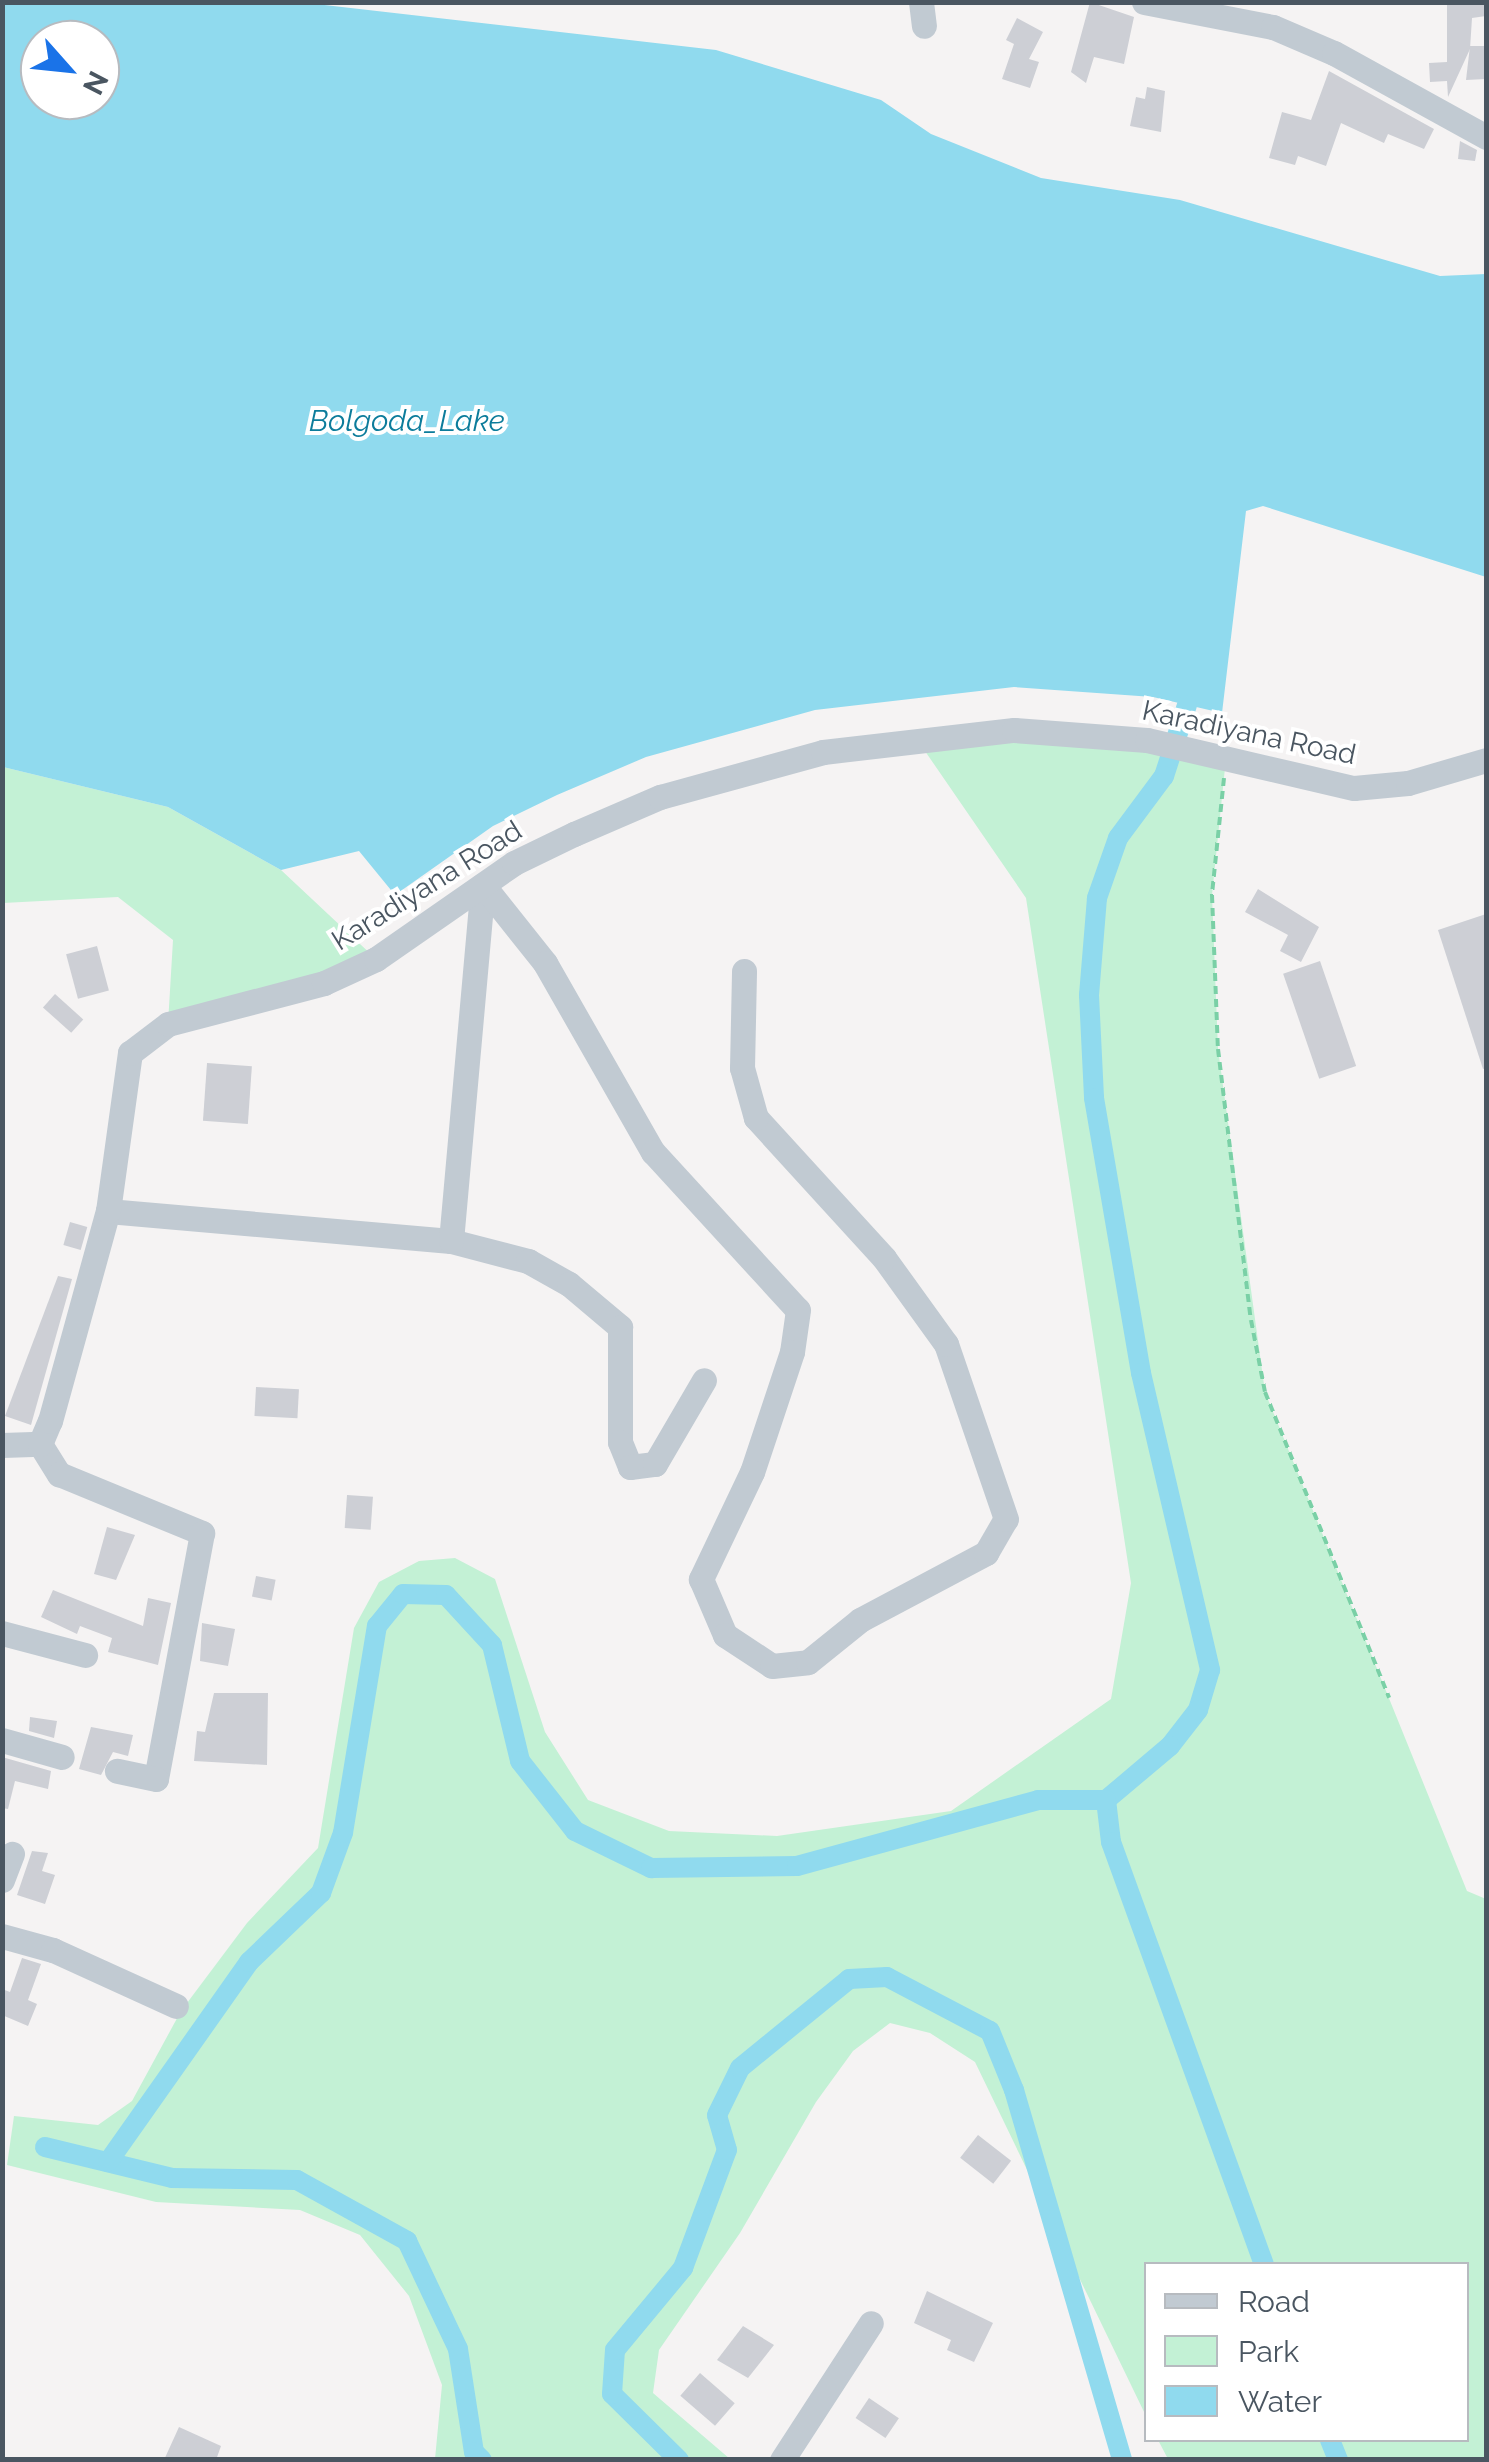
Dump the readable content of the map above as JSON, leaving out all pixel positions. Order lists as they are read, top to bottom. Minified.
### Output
{"streets":{"street":["Karadiyana Road"]},"water":["Bolgoda_Lake"],"legend":["Road","Park","Water"],"north":"bottom right"}
